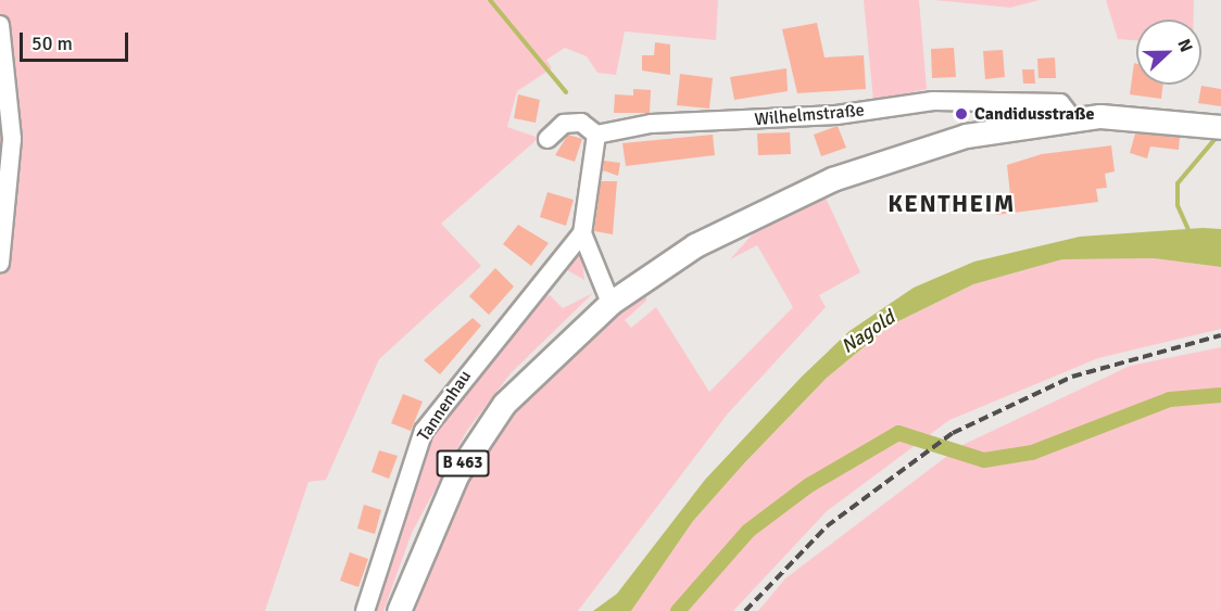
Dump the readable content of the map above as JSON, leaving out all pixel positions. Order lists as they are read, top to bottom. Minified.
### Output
{"streets":{"main road":["B 463"],"street":["Wilhelmstraße","Tannenhau"]},"crossings":[["Wilhelmstraße","B 463"]],"districts":["KENTHEIM"],"water":["Nagold"],"places":["Candidusstraße"],"scale_bar":"50 m","north":"right"}
